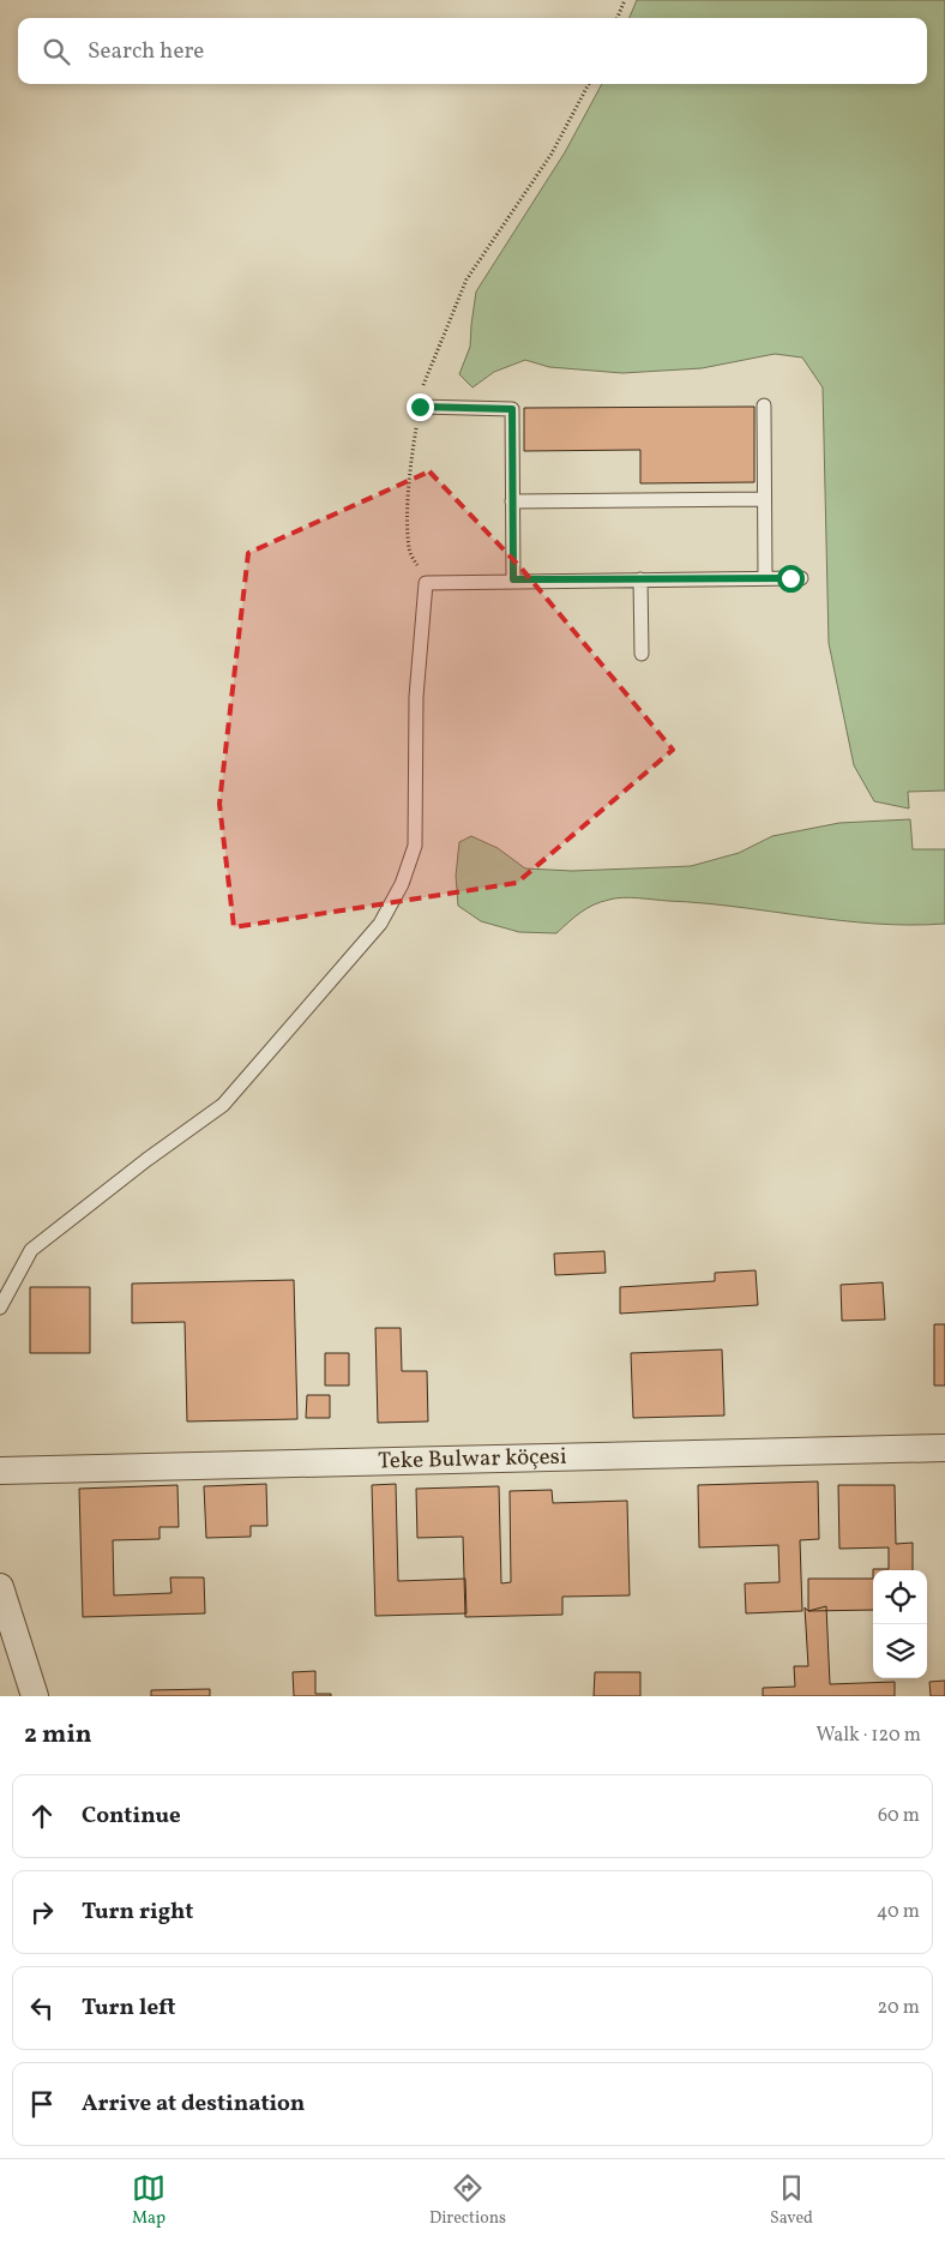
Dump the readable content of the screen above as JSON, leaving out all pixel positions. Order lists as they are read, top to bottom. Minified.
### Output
{"streets":{"street":["Teke Bulwar köçesi"]},"page":{"search":"Search here","heading":["2 min","Walk · 120 m"],"list":[["Continue","60 m"],["Turn right","40 m"],["Turn left","20 m"],"Arrive at destination"],"nav":["Map","Directions","Saved"]}}
